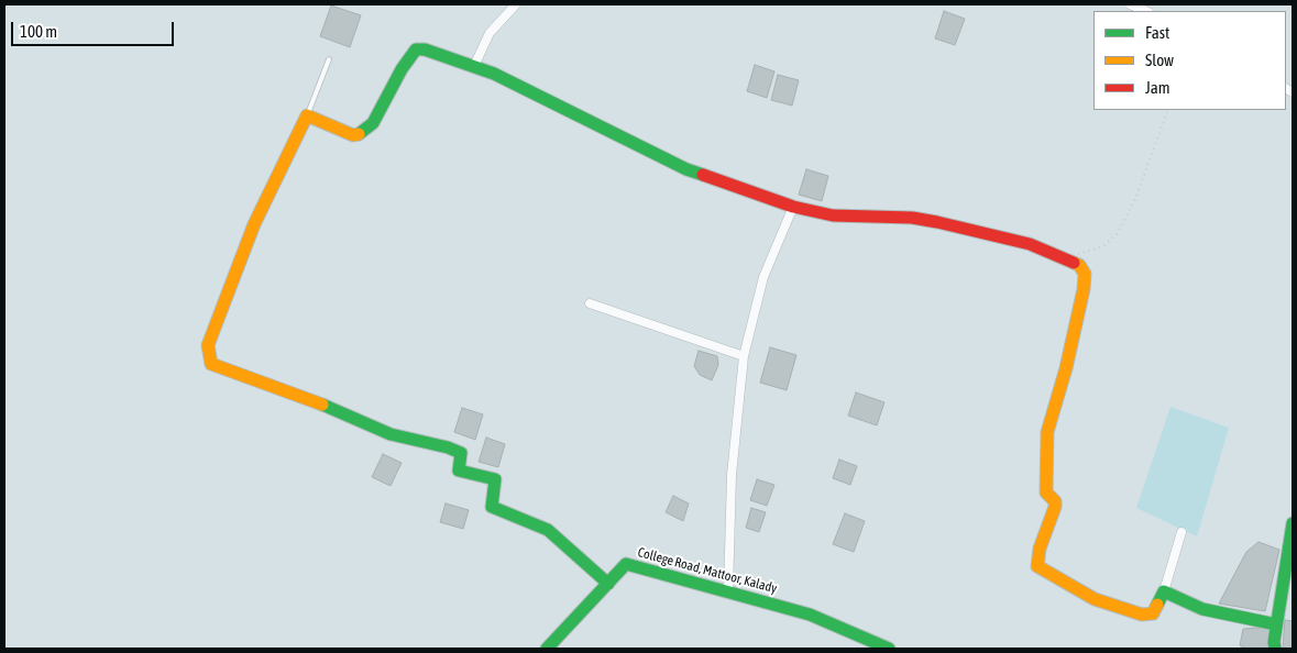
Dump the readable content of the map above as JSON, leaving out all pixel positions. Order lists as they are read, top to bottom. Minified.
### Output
{"streets":{"street":["College Road, Mattoor, Kalady"]},"legend":["Fast","Slow","Jam"],"scale_bar":"100 m"}
